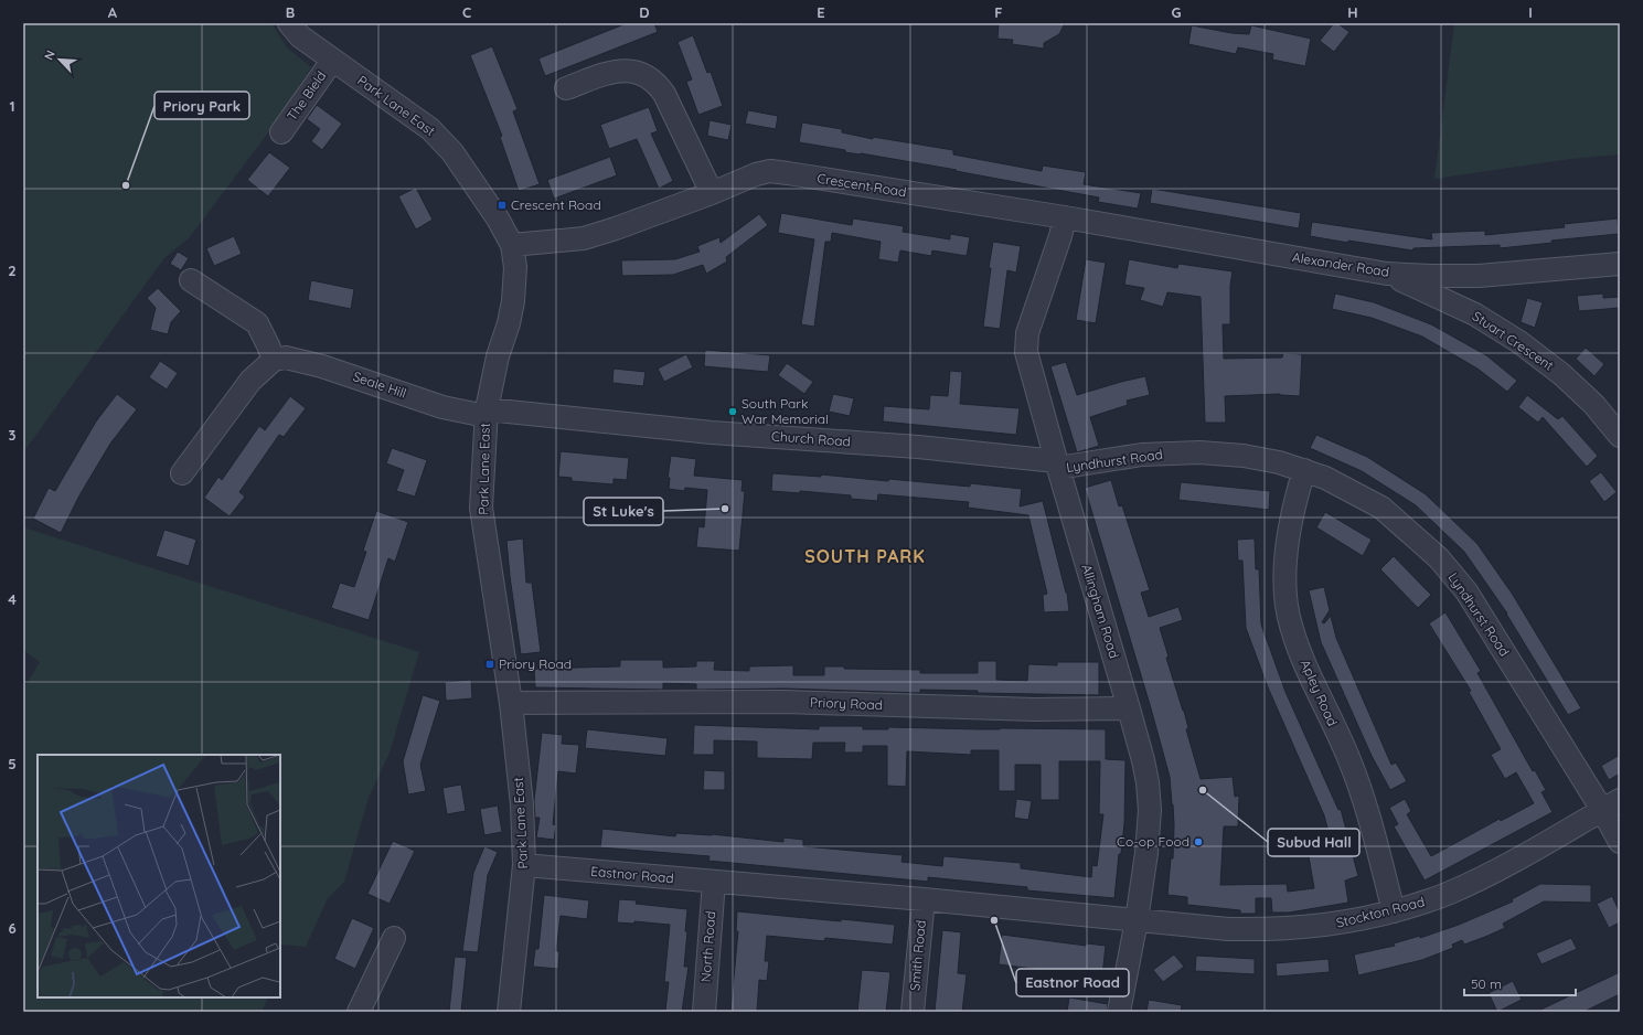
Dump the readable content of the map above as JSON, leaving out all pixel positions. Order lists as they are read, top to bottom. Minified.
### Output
{"streets":{"street":["The Bield","Park Lane East","Crescent Road","Alexander Road","Stuart Crescent","Seale Hill","Church Road","Lyndhurst Road","Allingham Road","Apley Road","Priory Road","Eastnor Road","Stockton Road","North Road","Smith Road"]},"crossings":[["The Bield","Park Lane East"],["Park Lane East","Crescent Road"],["Park Lane East","Seale Hill"],["Park Lane East","Church Road"],["Park Lane East","Priory Road"],["Park Lane East","Eastnor Road"],["Crescent Road","Alexander Road"],["Crescent Road","Allingham Road"],["Alexander Road","Stuart Crescent"],["Alexander Road","Allingham Road"],["Seale Hill","Church Road"],["Church Road","Lyndhurst Road"],["Church Road","Allingham Road"],["Lyndhurst Road","Allingham Road"],["Lyndhurst Road","Apley Road"],["Lyndhurst Road","Stockton Road"],["Allingham Road","Priory Road"],["Allingham Road","Eastnor Road"],["Allingham Road","Stockton Road"],["Apley Road","Stockton Road"],["Eastnor Road","Stockton Road"],["Eastnor Road","North Road"],["Eastnor Road","Smith Road"]],"districts":["SOUTH PARK"],"places":{"other":["Priory Park","South Park War Memorial","St Luke's","Subud Hall","Co-op Food","Eastnor Road"],"transit":["Crescent Road","Priory Road"]},"scale_bar":"50 m","north":"top left","grid":{"columns":["A","B","C","D","E","F","G","H","I"],"rows":["1","2","3","4","5","6"]}}
